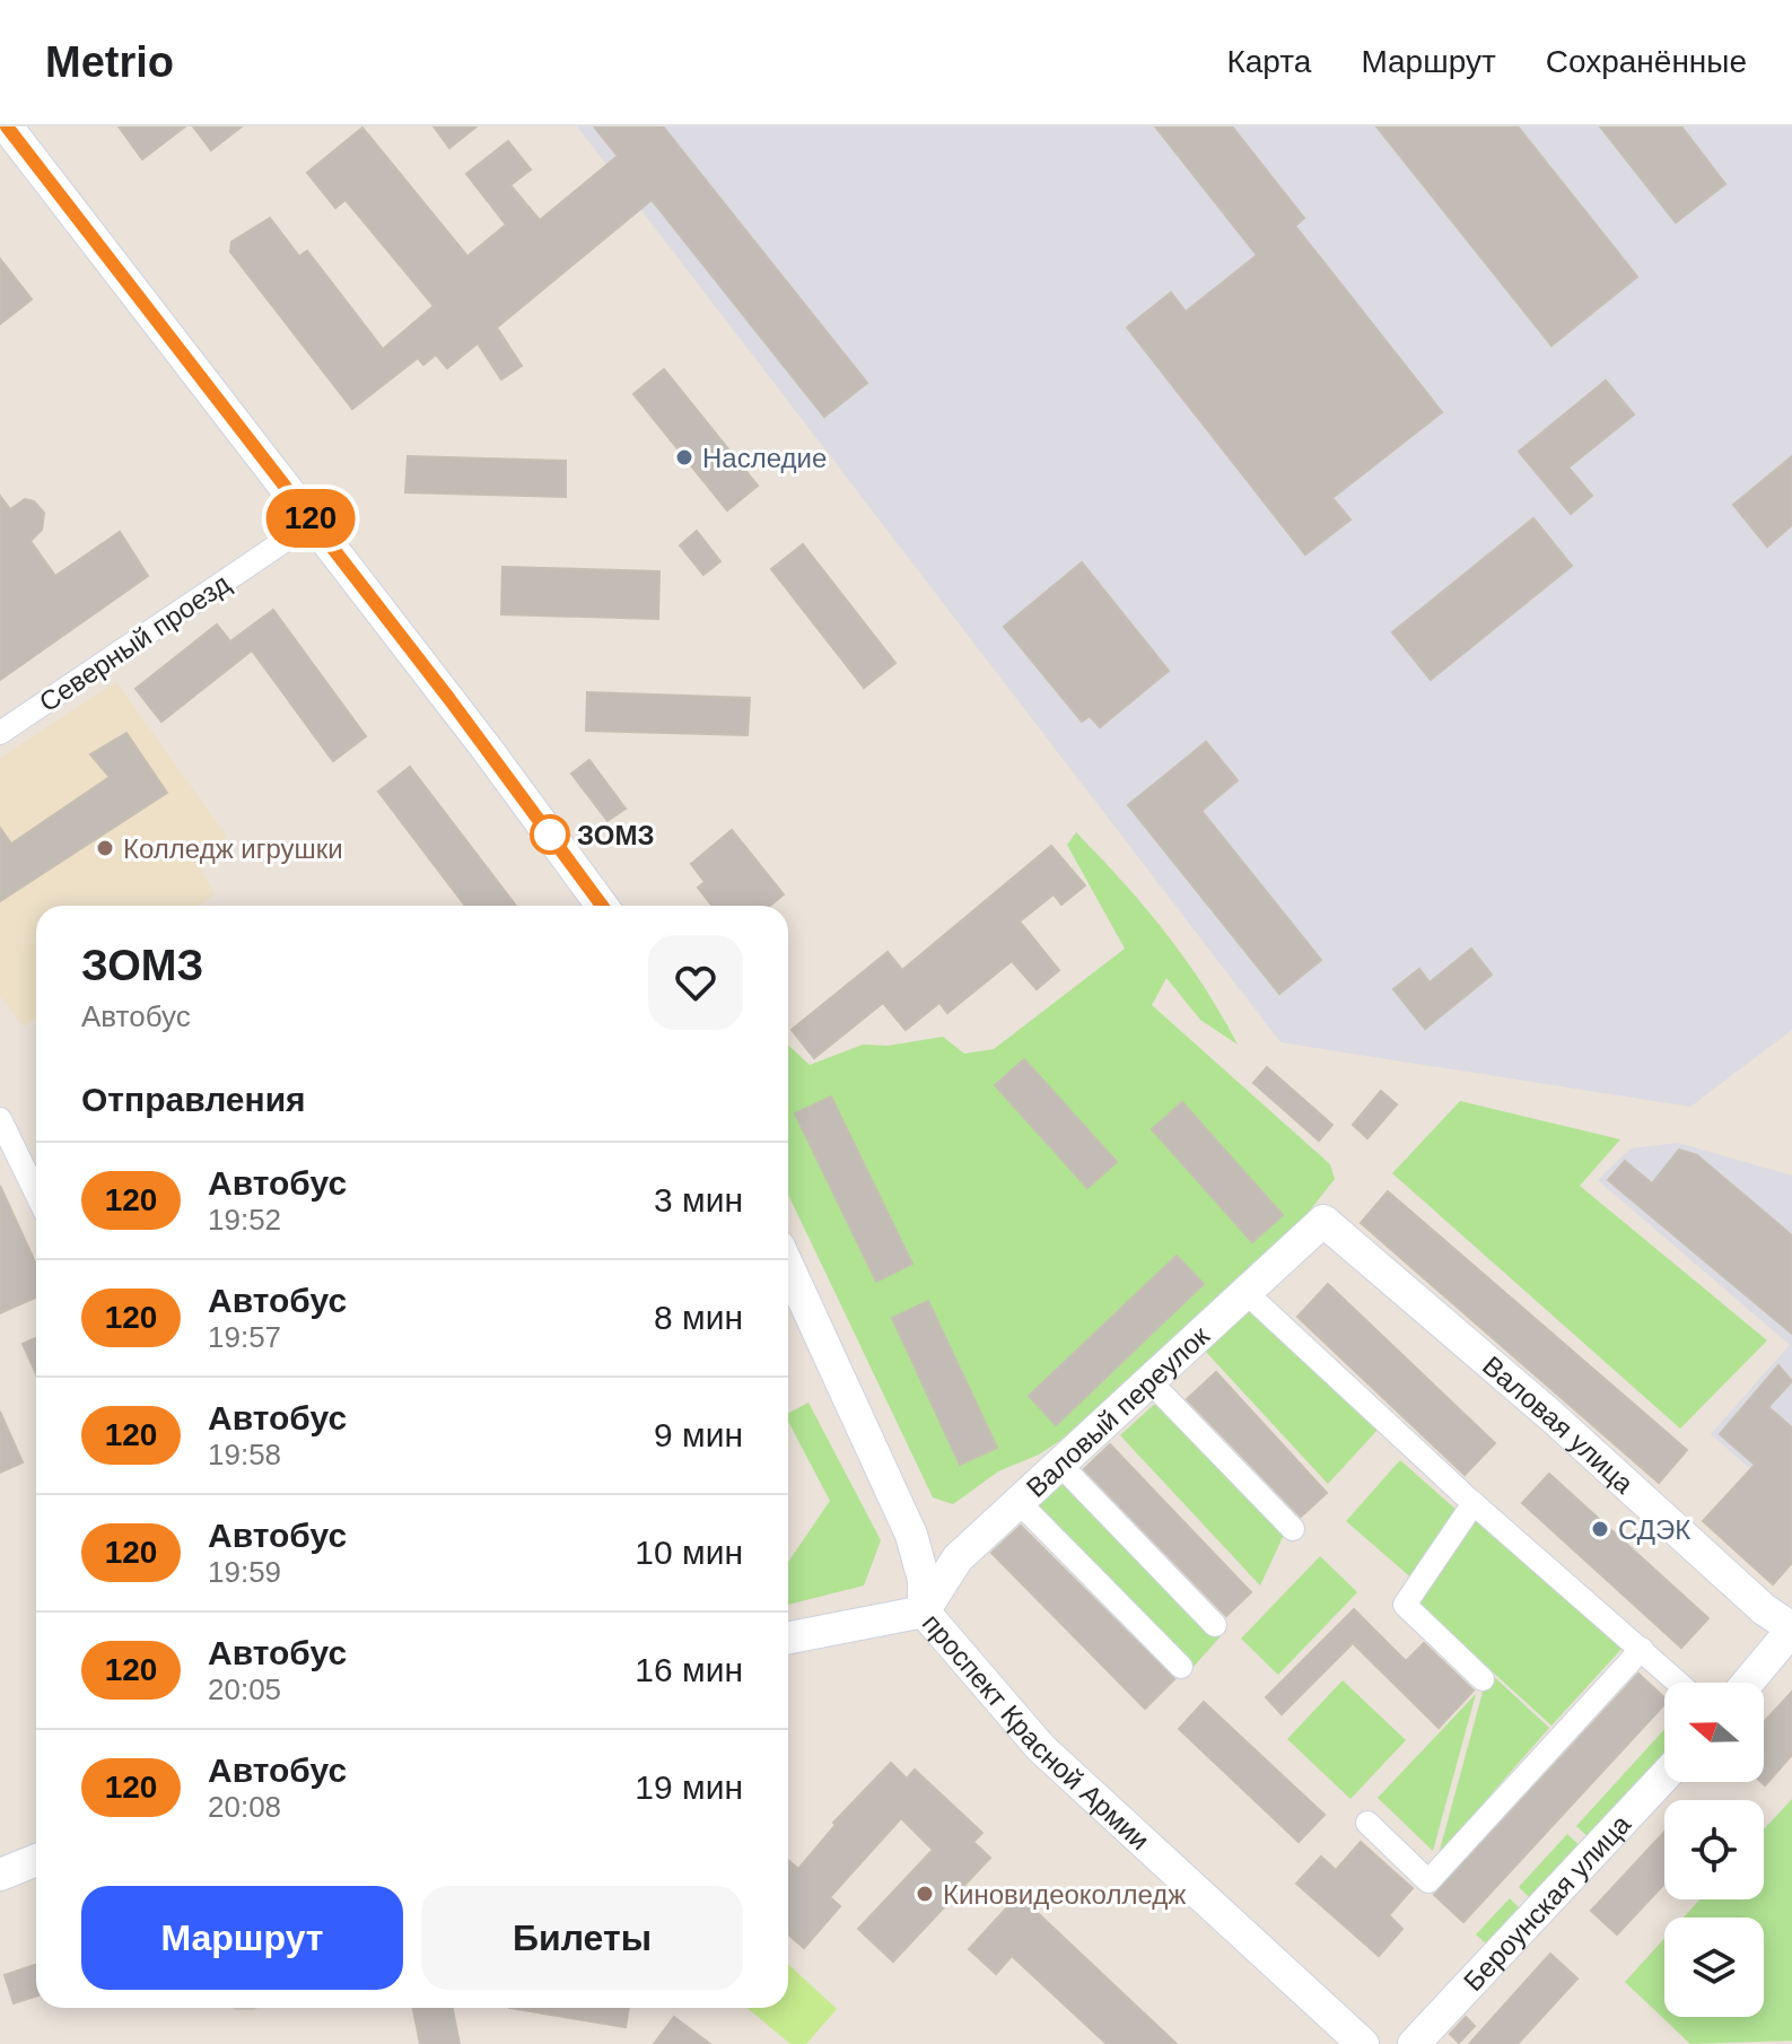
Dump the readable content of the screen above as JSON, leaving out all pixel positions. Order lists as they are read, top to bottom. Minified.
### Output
{"streets":{"main road":["Валовый переулок","Валовая улица","проспект Красной Армии","Бероунская улица"],"street":["Северный проезд"]},"crossings":[["Валовый переулок","Валовая улица"],["Валовый переулок","проспект Красной Армии"]],"places":["Наследие","ЗОМЗ","Колледж игрушки","СДЭК","Киновидеоколледж"],"lines":["bus line 120"],"north":"left","page":{"header":"Metrio","nav":["Карта","Маршрут","Сохранённые"],"on_map":"120","heading":[["ЗОМЗ","Автобус"],"Отправления"],"list":[{"mark":"120","name":"Автобус","note":"19:52","value":"3 мин"},{"mark":"120","name":"Автобус","note":"19:57","value":"8 мин"},{"mark":"120","name":"Автобус","note":"19:58","value":"9 мин"},{"mark":"120","name":"Автобус","note":"19:59","value":"10 мин"},{"mark":"120","name":"Автобус","note":"20:05","value":"16 мин"},{"mark":"120","name":"Автобус","note":"20:08","value":"19 мин"}],"buttons":["Маршрут","Билеты"]}}
